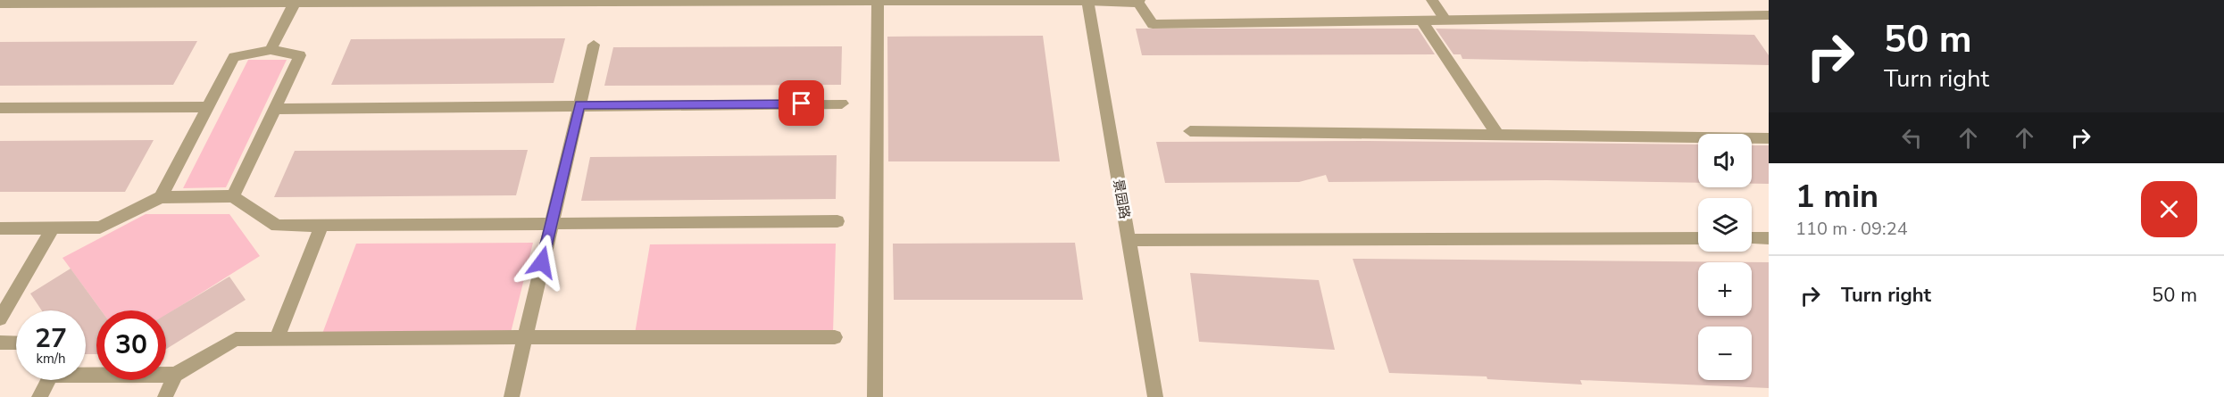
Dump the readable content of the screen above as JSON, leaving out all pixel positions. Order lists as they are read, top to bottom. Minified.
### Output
{"streets":{"street":["景园路"]},"page":{"turn":["50 m","Turn right"],"map_buttons":["+","−"],"heading":["1 min","110 m · 09:24"],"list":[{"name":"Turn right","value":"50 m"}],"speed":"27 km/h","limit":"30"}}
